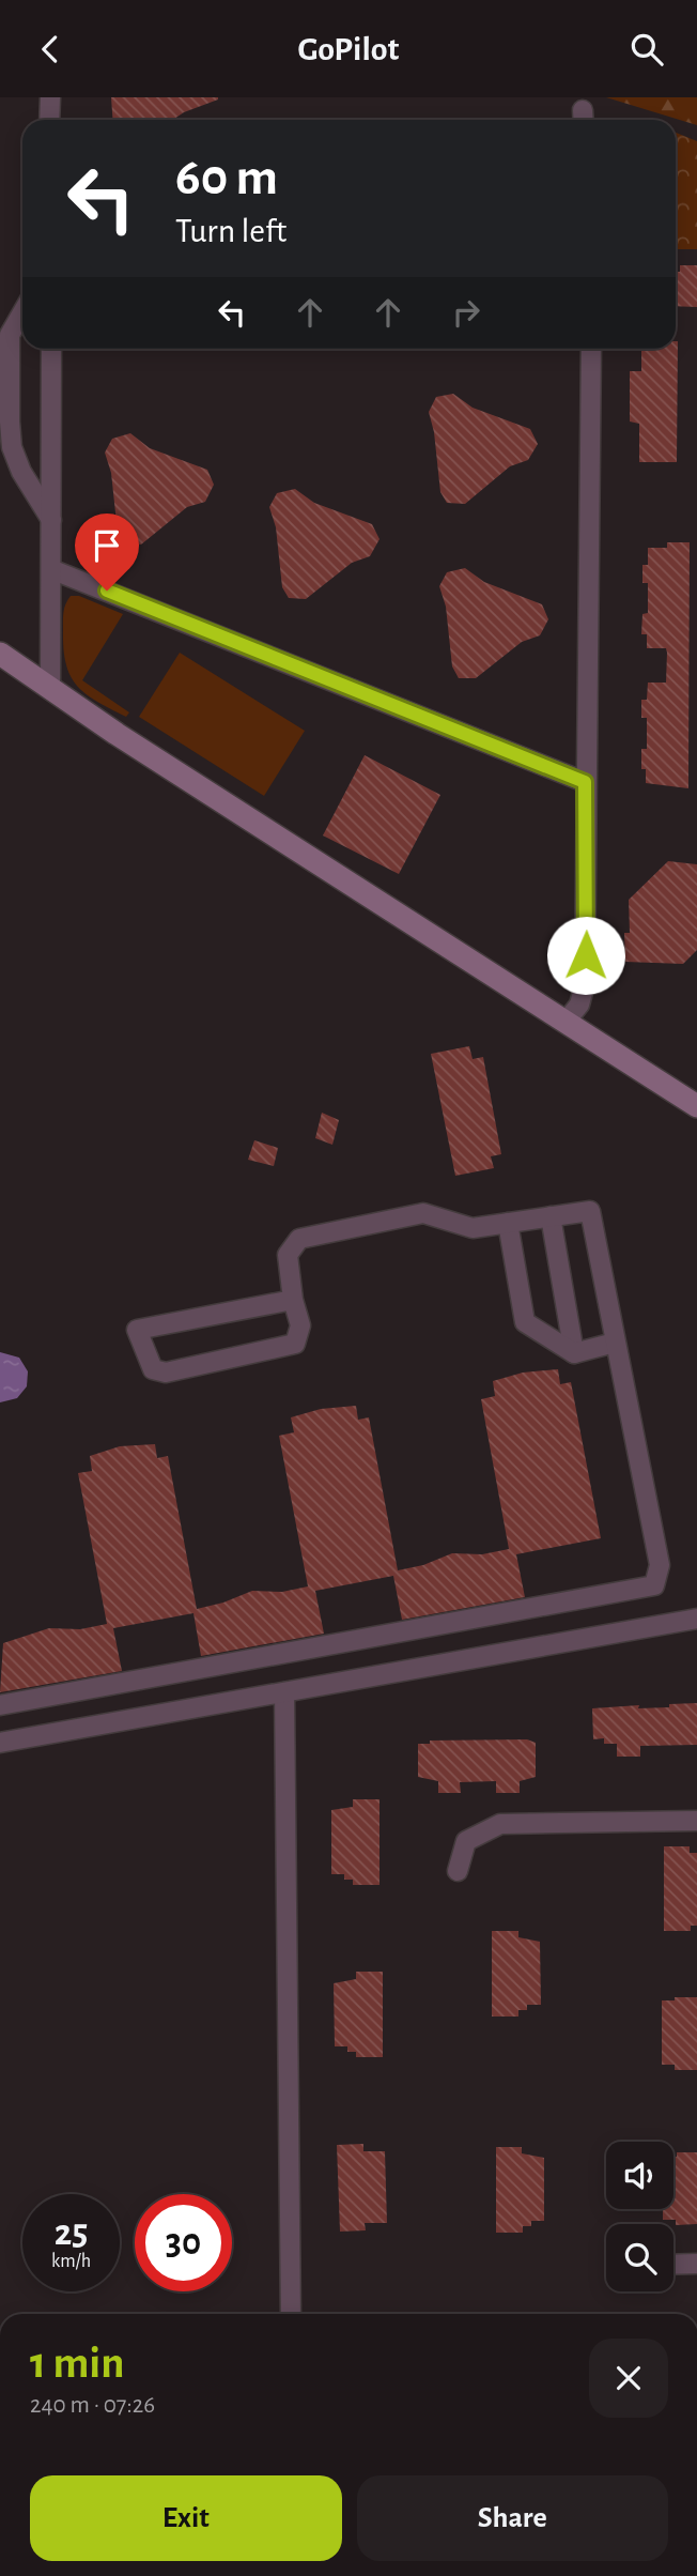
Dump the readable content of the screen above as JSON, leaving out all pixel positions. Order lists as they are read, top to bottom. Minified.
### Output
{"page":{"header":"GoPilot","turn":["60 m","Turn left"],"speed":"25 km/h","limit":"30","heading":["1 min","240 m · 07:26"],"buttons":["Exit","Share"]}}
